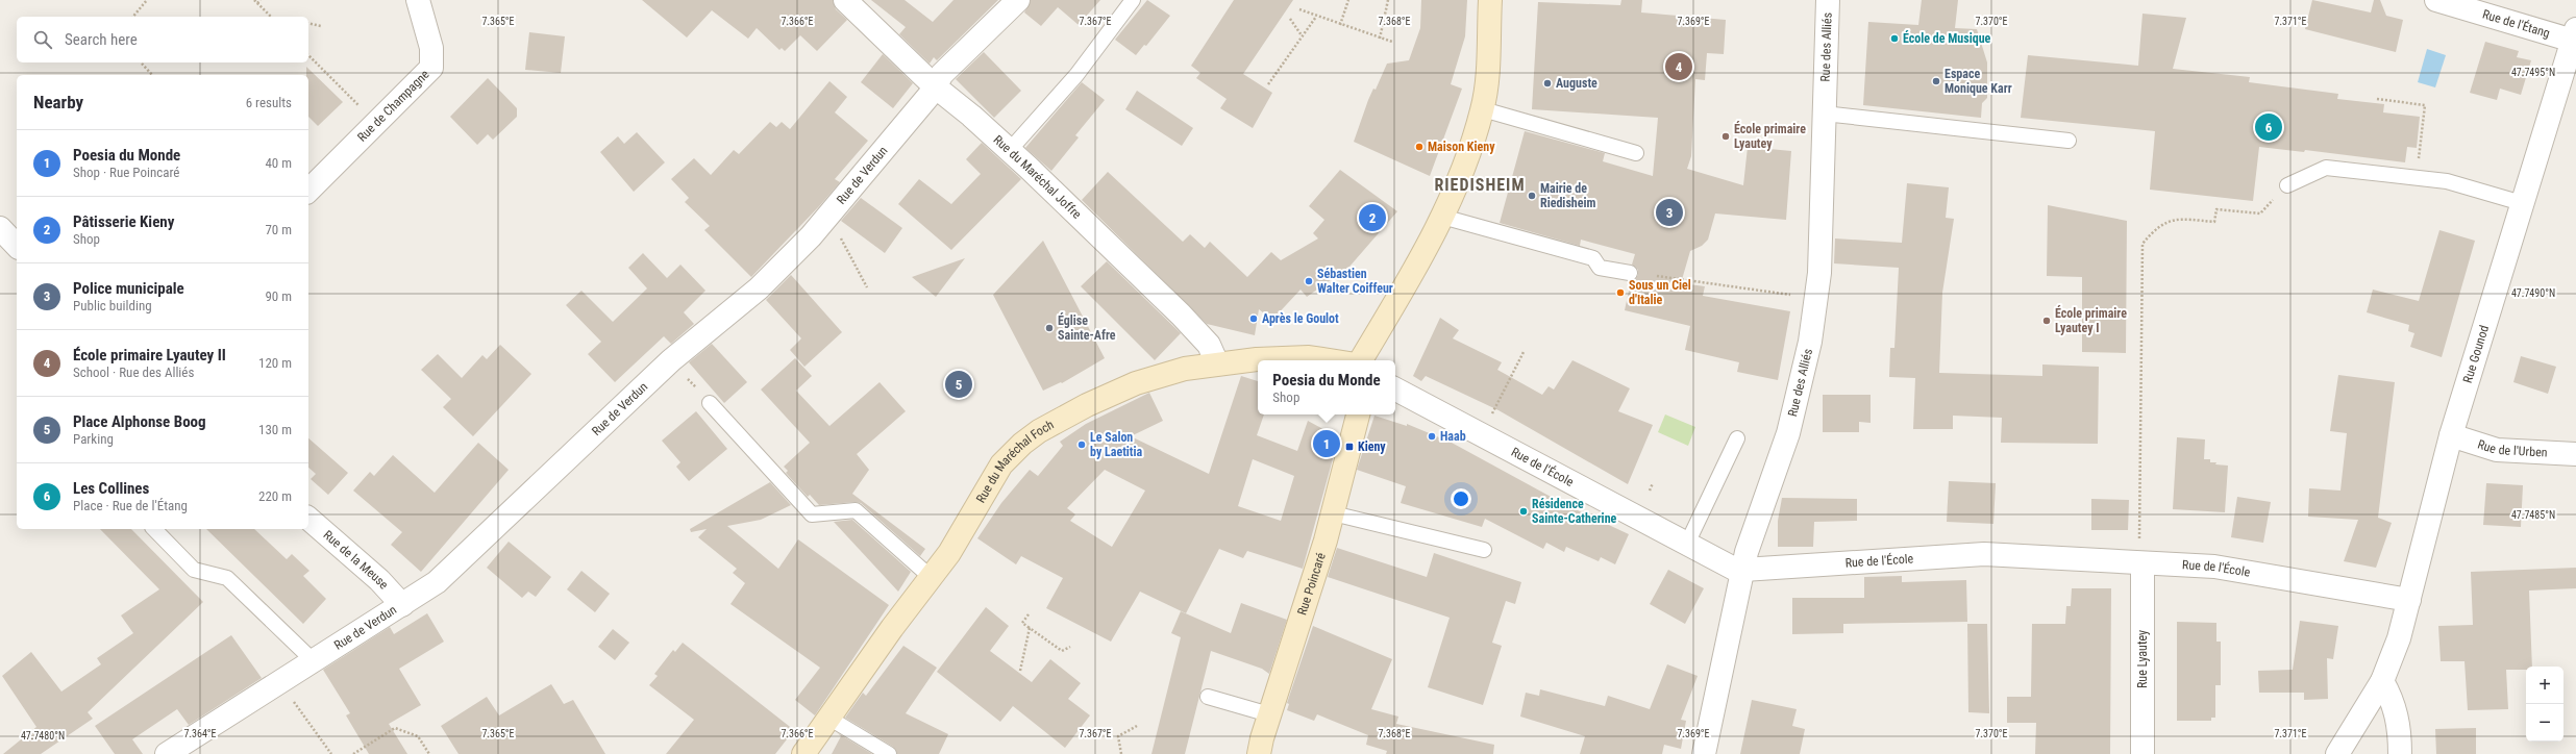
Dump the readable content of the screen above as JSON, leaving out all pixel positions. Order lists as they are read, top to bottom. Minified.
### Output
{"streets":{"street":["Rue de l'Étang","Rue des Alliés","Rue de Champagne","Rue de Verdun","Rue du Maréchal Joffre","Rue Gounod","Rue de l'Urben","Rue du Maréchal Foch","Rue de l'École","Rue de la Meuse","Rue Poincaré","Rue Lyautey"]},"crossings":[["Rue de l'Étang","Rue Gounod"],["Rue des Alliés","Rue de l'École"],["Rue de Verdun","Rue du Maréchal Joffre"],["Rue de Verdun","Rue de la Meuse"],["Rue du Maréchal Joffre","Rue du Maréchal Foch"],["Rue Gounod","Rue de l'Urben"],["Rue Gounod","Rue de l'École"],["Rue de l'École","Rue Lyautey"]],"districts":["RIEDISHEIM"],"places":{"other":["École de Musique","Espace Monique Karr","Auguste","École primaire Lyautey","Maison Kieny","Mairie de Riedisheim","Sébastien Walter Coiffeur","Sous un Ciel d'Italie","Après le Goulot","École primaire Lyautey I","Église Sainte-Afre","Haab","Le Salon by Laetitia","Résidence Sainte-Catherine"],"transit":["Kieny"]},"page":{"search":"Search here","pins":["4","6","3","2","5","1"],"heading":["Nearby","6 results"],"list":[{"mark":"1","name":"Poesia du Monde","note":"Shop · Rue Poincaré","value":"40 m"},{"mark":"2","name":"Pâtisserie Kieny","note":"Shop","value":"70 m"},{"mark":"3","name":"Police municipale","note":"Public building","value":"90 m"},{"mark":"4","name":"École primaire Lyautey II","note":"School · Rue des Alliés","value":"120 m"},{"mark":"5","name":"Place Alphonse Boog","note":"Parking","value":"130 m"},{"mark":"6","name":"Les Collines","note":"Place · Rue de l'Étang","value":"220 m"}],"popup":["Poesia du Monde","Shop"],"map_buttons":["+","−"]},"coordinates":["7.365°E","7.366°E","7.367°E","7.368°E","7.369°E","7.370°E","7.371°E","47.7495°N","47.7490°N","47.7485°N","7.364°E","47.7480°N"]}
